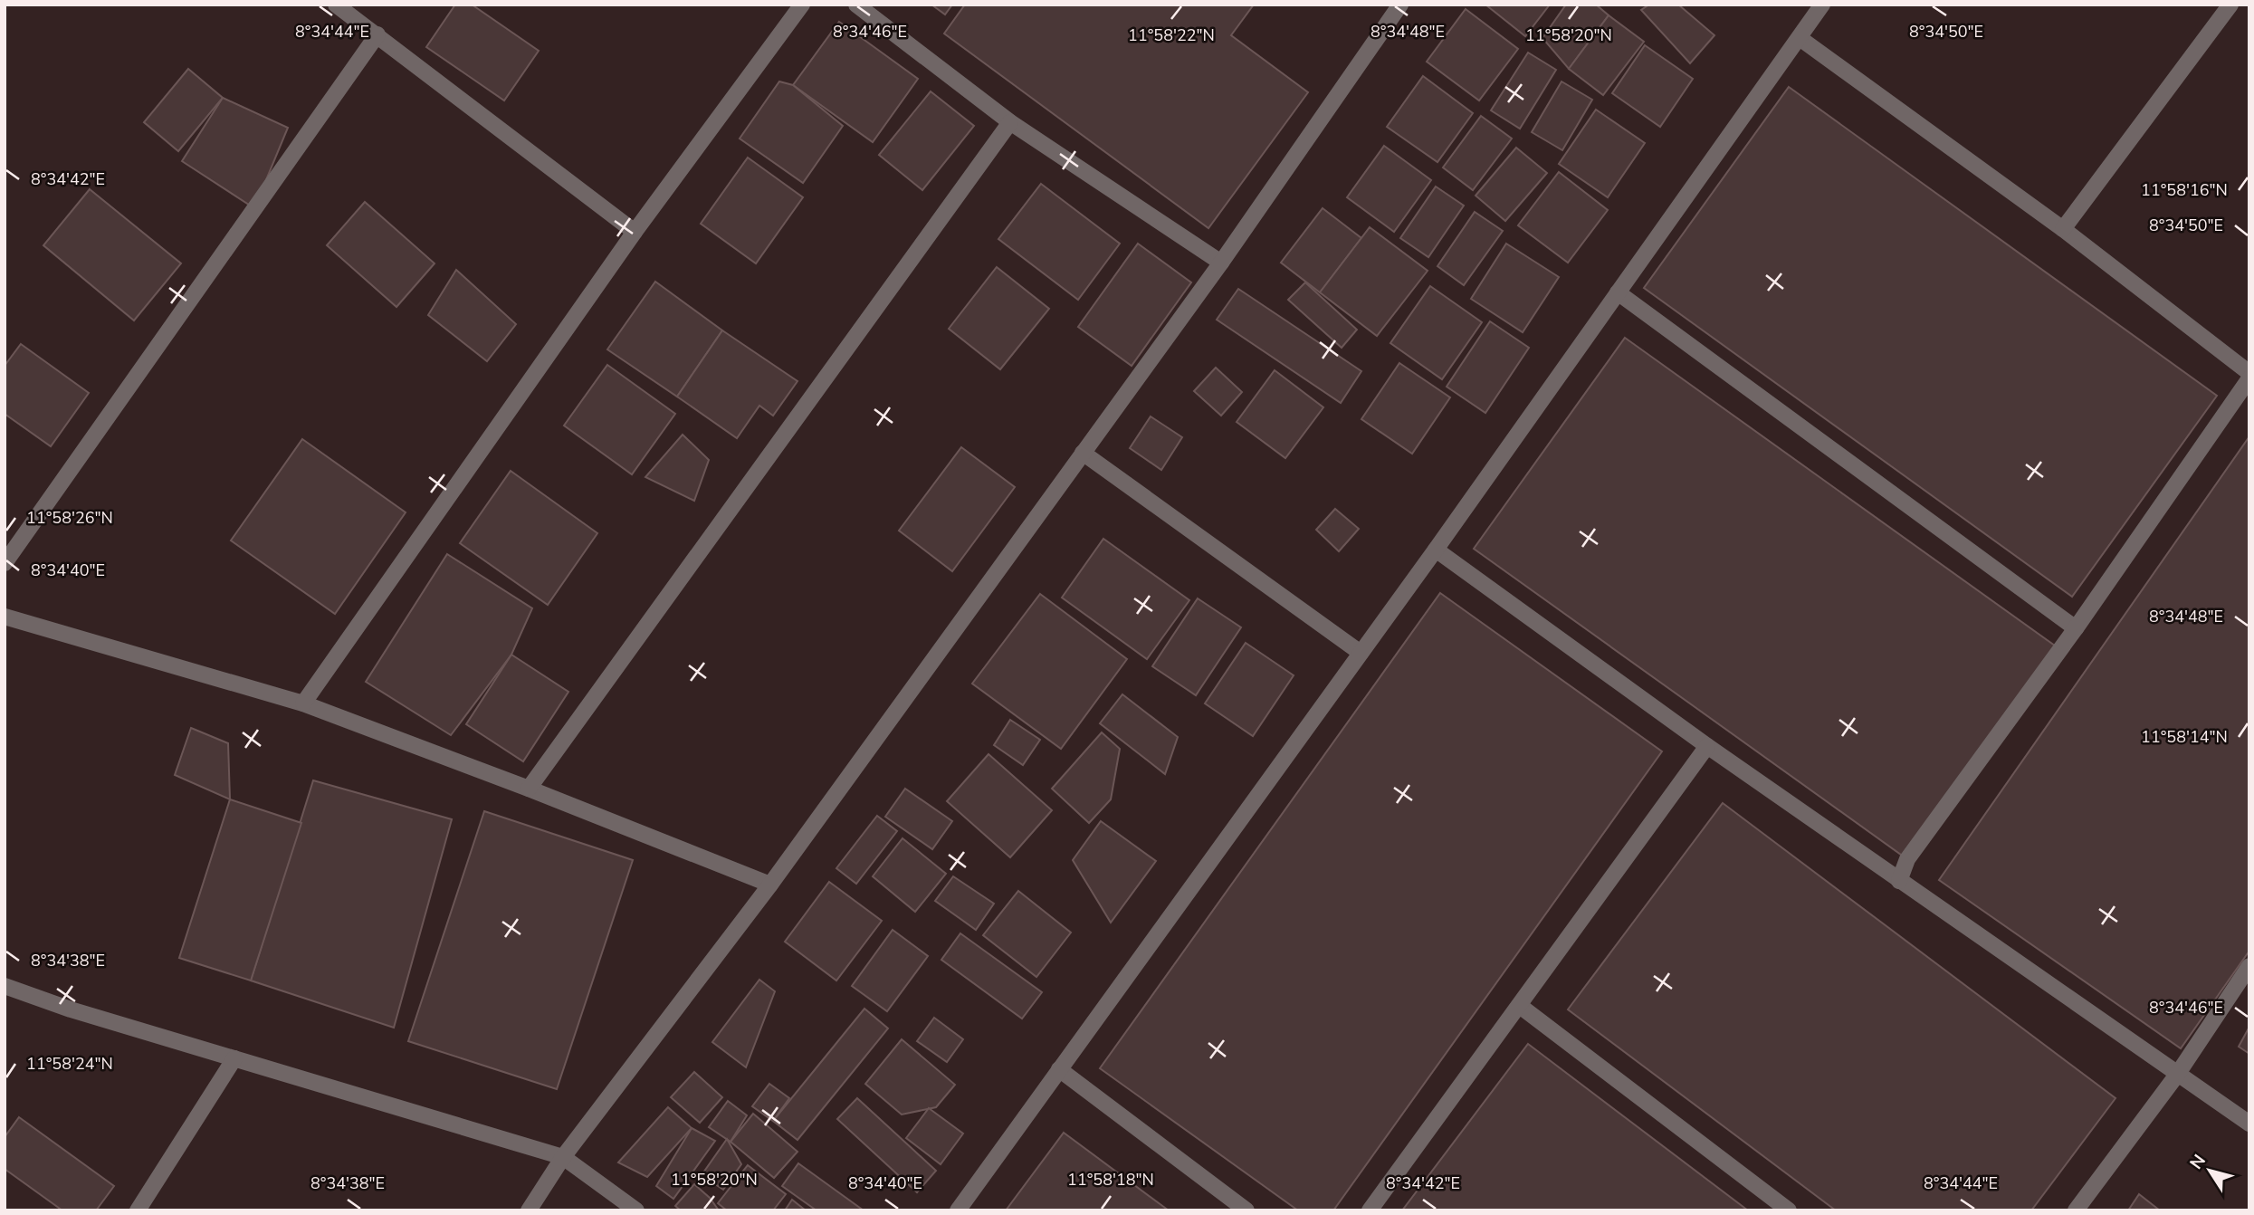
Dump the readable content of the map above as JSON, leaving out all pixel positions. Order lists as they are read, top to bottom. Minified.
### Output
{"north":"top left","coordinates":["8°34'44\"E","8°34'46\"E","8°34'48\"E","8°34'50\"E","11°58'22\"N","11°58'20\"N","8°34'42\"E","11°58'16\"N","11°58'26\"N","8°34'40\"E","11°58'14\"N","8°34'38\"E","11°58'24\"N","11°58'18\"N"]}
